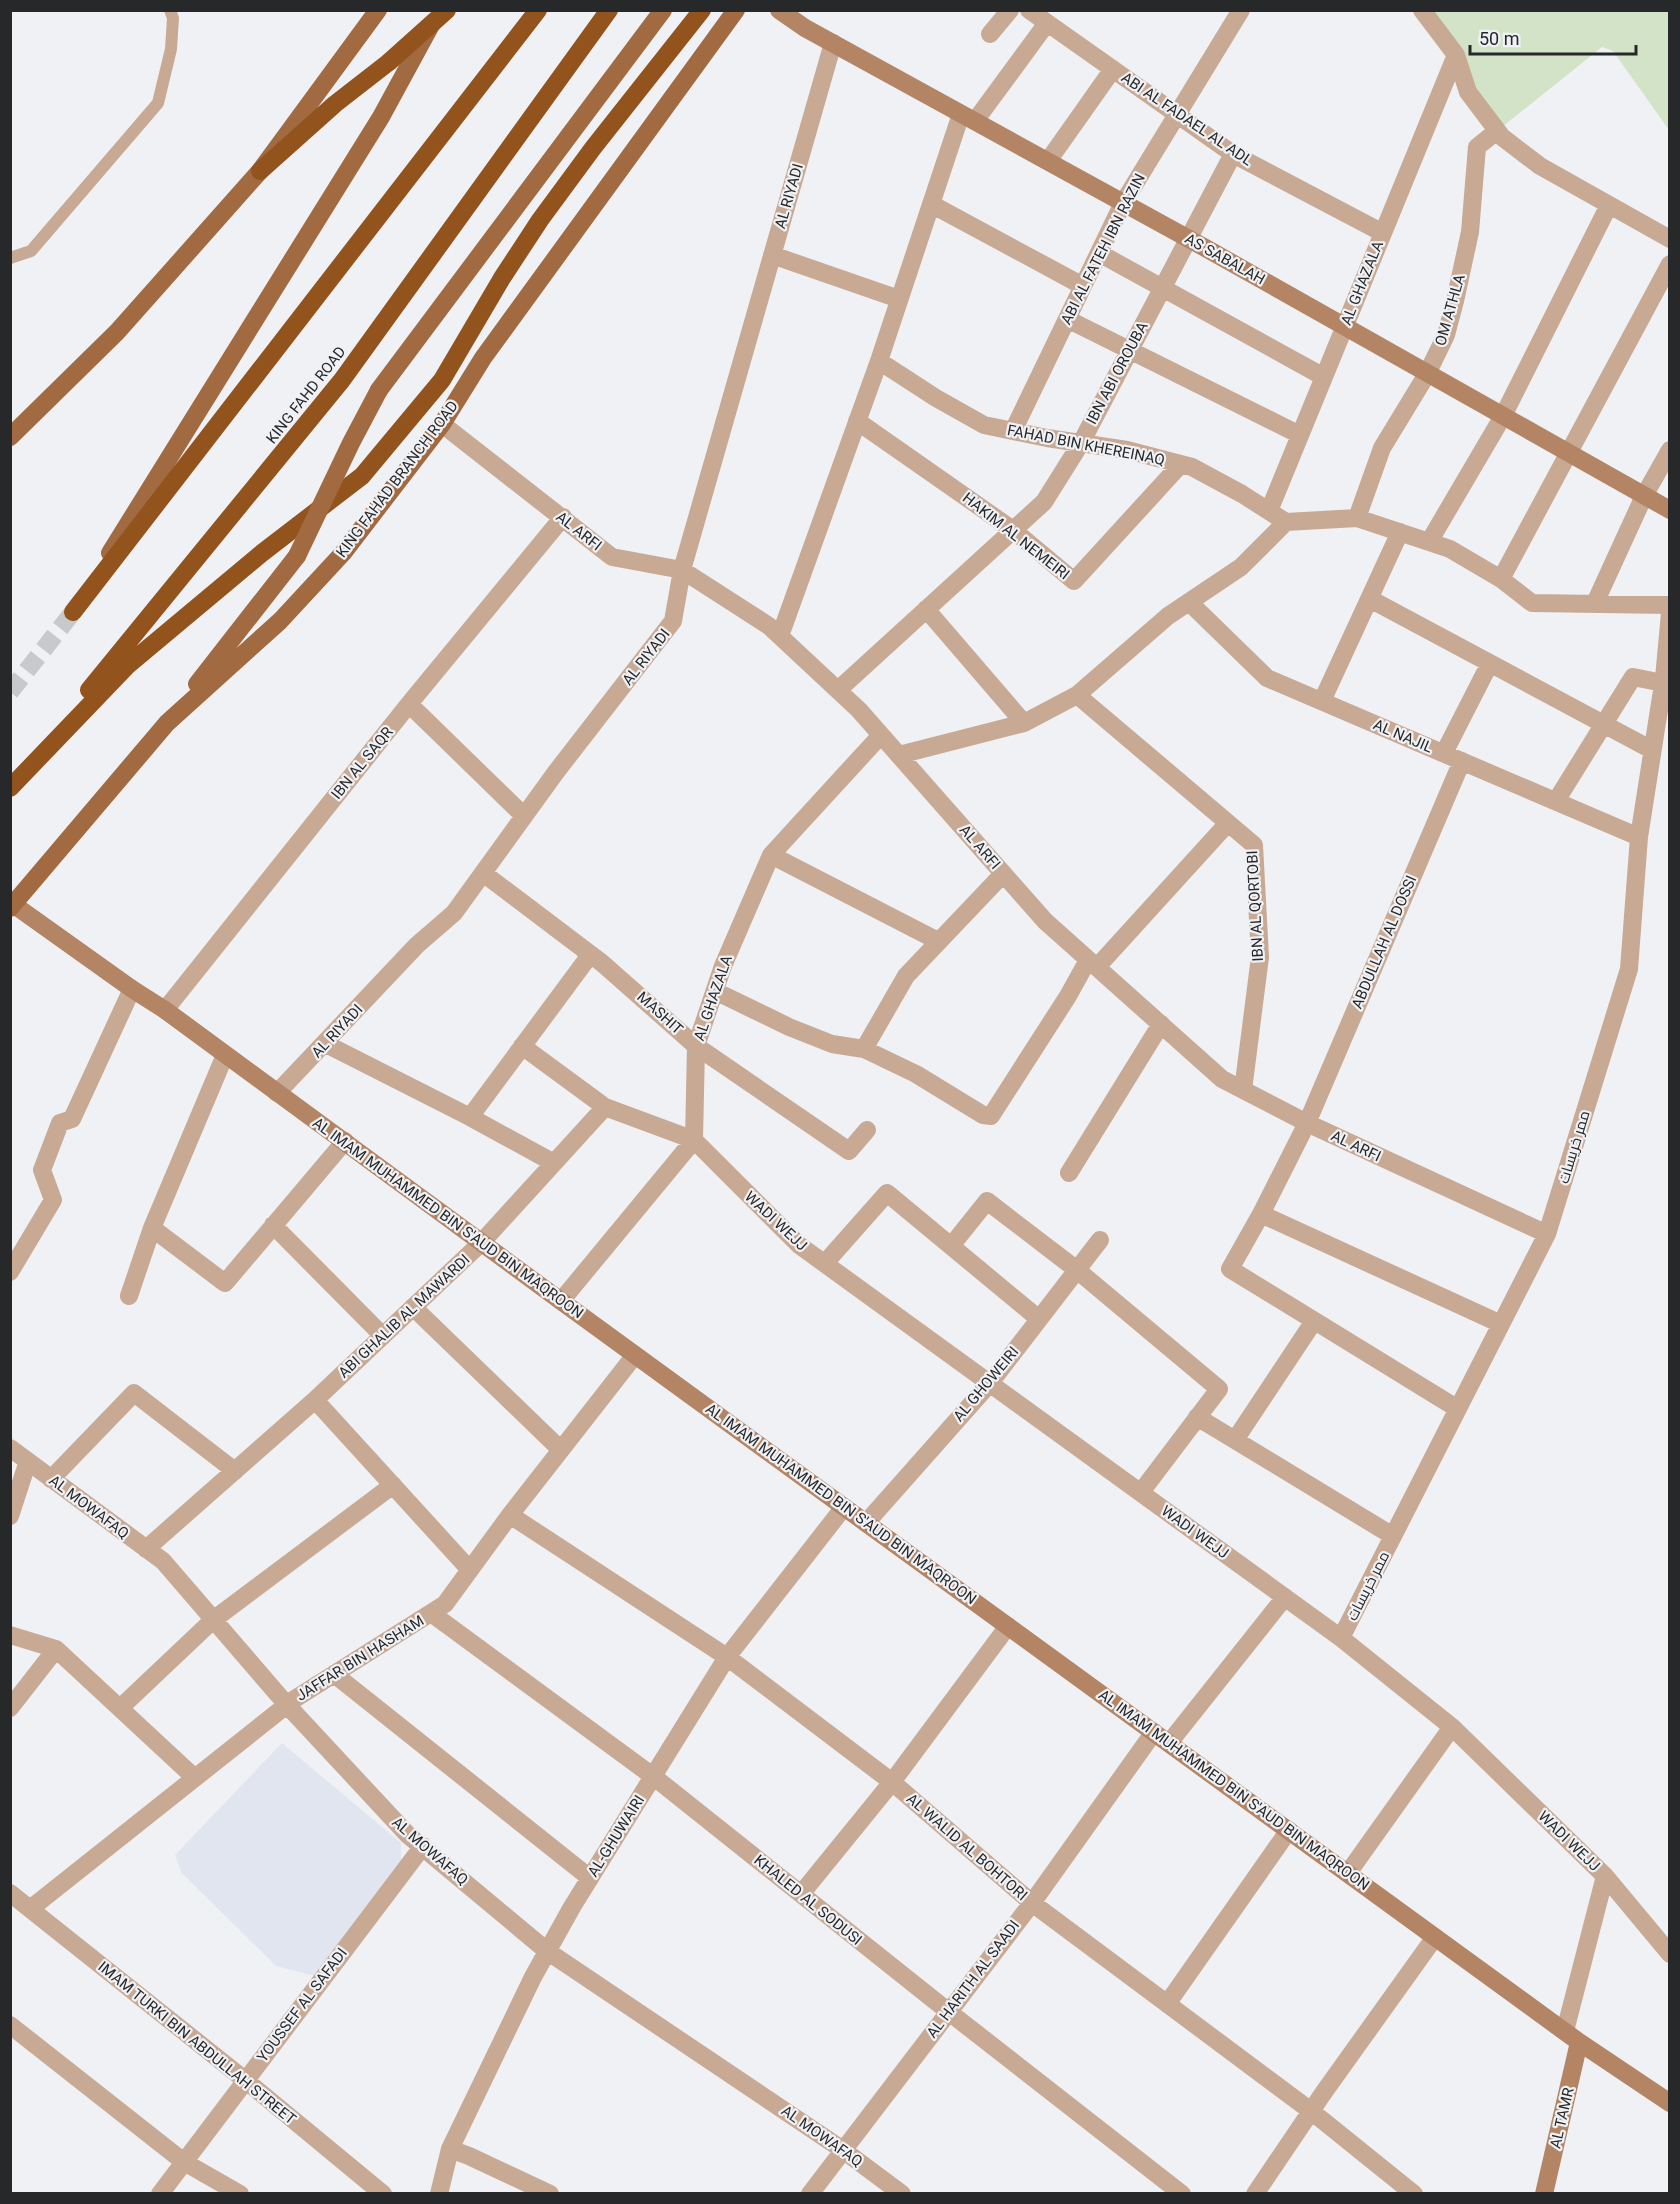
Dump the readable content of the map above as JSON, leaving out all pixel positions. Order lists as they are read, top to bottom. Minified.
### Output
{"streets":{"highway":["KING FAHD ROAD"],"main road":["KING FAHAD BRANCH ROAD"],"street":["ABI AL FADAEL AL ADL","AL RIYADI","ABI AL FATEH IBN RAZIN","AS SABALAH","AL GHAZALA","OM ATHLA","IBN ABI OROUBA","FAHAD BIN KHEREINAQ","AL ARFI","HAKIM AL NEMEIRI","AL NAJIL","IBN AL SAQR","IBN AL QORTOBI","ABDULLAH AL DOSSI","MASHIT","ممر خريسات","AL IMAM MUHAMMED BIN S'AUD BIN MAQROON","WADI WEJJ","ABI GHALIB AL MAWARDI","AL GHOWEIRI","AL MOWAFAQ","JAFFAR BIN HASHAM","AL-GHUWAIRI","AL WALID AL BOHTORI","KHALED AL SODUSI","AL HARITH AL SAADI","YOUSSEF AL SAFADI","IMAM TURKI BIN ABDULLAH STREET","AL TAMR"]},"crossings":[["ABI AL FADAEL AL ADL","ABI AL FATEH IBN RAZIN"],["ABI AL FADAEL AL ADL","AL GHAZALA"],["ABI AL FADAEL AL ADL","IBN ABI OROUBA"],["AL RIYADI","AS SABALAH"],["AL RIYADI","AL ARFI"],["AL RIYADI","MASHIT"],["AL RIYADI","AL IMAM MUHAMMED BIN S'AUD BIN MAQROON"],["ABI AL FATEH IBN RAZIN","AS SABALAH"],["ABI AL FATEH IBN RAZIN","FAHAD BIN KHEREINAQ"],["AS SABALAH","AL GHAZALA"],["AS SABALAH","OM ATHLA"],["AS SABALAH","IBN ABI OROUBA"],["AL GHAZALA","FAHAD BIN KHEREINAQ"],["AL GHAZALA","AL ARFI"],["AL GHAZALA","MASHIT"],["AL GHAZALA","WADI WEJJ"],["IBN ABI OROUBA","FAHAD BIN KHEREINAQ"],["IBN ABI OROUBA","AL ARFI"],["IBN ABI OROUBA","HAKIM AL NEMEIRI"],["FAHAD BIN KHEREINAQ","HAKIM AL NEMEIRI"],["KING FAHAD BRANCH ROAD","AL ARFI"],["KING FAHAD BRANCH ROAD","AL IMAM MUHAMMED BIN S'AUD BIN MAQROON"],["AL ARFI","IBN AL SAQR"],["AL ARFI","IBN AL QORTOBI"],["AL ARFI","ABDULLAH AL DOSSI"],["AL ARFI","ممر خريسات"],["AL NAJIL","ABDULLAH AL DOSSI"],["AL NAJIL","ممر خريسات"],["IBN AL SAQR","AL IMAM MUHAMMED BIN S'AUD BIN MAQROON"],["ممر خريسات","WADI WEJJ"],["AL IMAM MUHAMMED BIN S'AUD BIN MAQROON","ABI GHALIB AL MAWARDI"],["AL IMAM MUHAMMED BIN S'AUD BIN MAQROON","AL GHOWEIRI"],["AL IMAM MUHAMMED BIN S'AUD BIN MAQROON","JAFFAR BIN HASHAM"],["AL IMAM MUHAMMED BIN S'AUD BIN MAQROON","AL-GHUWAIRI"],["AL IMAM MUHAMMED BIN S'AUD BIN MAQROON","AL HARITH AL SAADI"],["AL IMAM MUHAMMED BIN S'AUD BIN MAQROON","AL TAMR"],["WADI WEJJ","AL GHOWEIRI"],["WADI WEJJ","AL HARITH AL SAADI"],["ABI GHALIB AL MAWARDI","AL MOWAFAQ"],["AL MOWAFAQ","JAFFAR BIN HASHAM"],["AL MOWAFAQ","AL-GHUWAIRI"],["AL MOWAFAQ","AL HARITH AL SAADI"],["AL MOWAFAQ","YOUSSEF AL SAFADI"],["JAFFAR BIN HASHAM","AL WALID AL BOHTORI"],["JAFFAR BIN HASHAM","KHALED AL SODUSI"],["JAFFAR BIN HASHAM","IMAM TURKI BIN ABDULLAH STREET"],["AL-GHUWAIRI","AL WALID AL BOHTORI"],["AL-GHUWAIRI","KHALED AL SODUSI"],["AL WALID AL BOHTORI","AL HARITH AL SAADI"],["KHALED AL SODUSI","AL HARITH AL SAADI"],["YOUSSEF AL SAFADI","IMAM TURKI BIN ABDULLAH STREET"]],"scale_bar":"50 m"}
